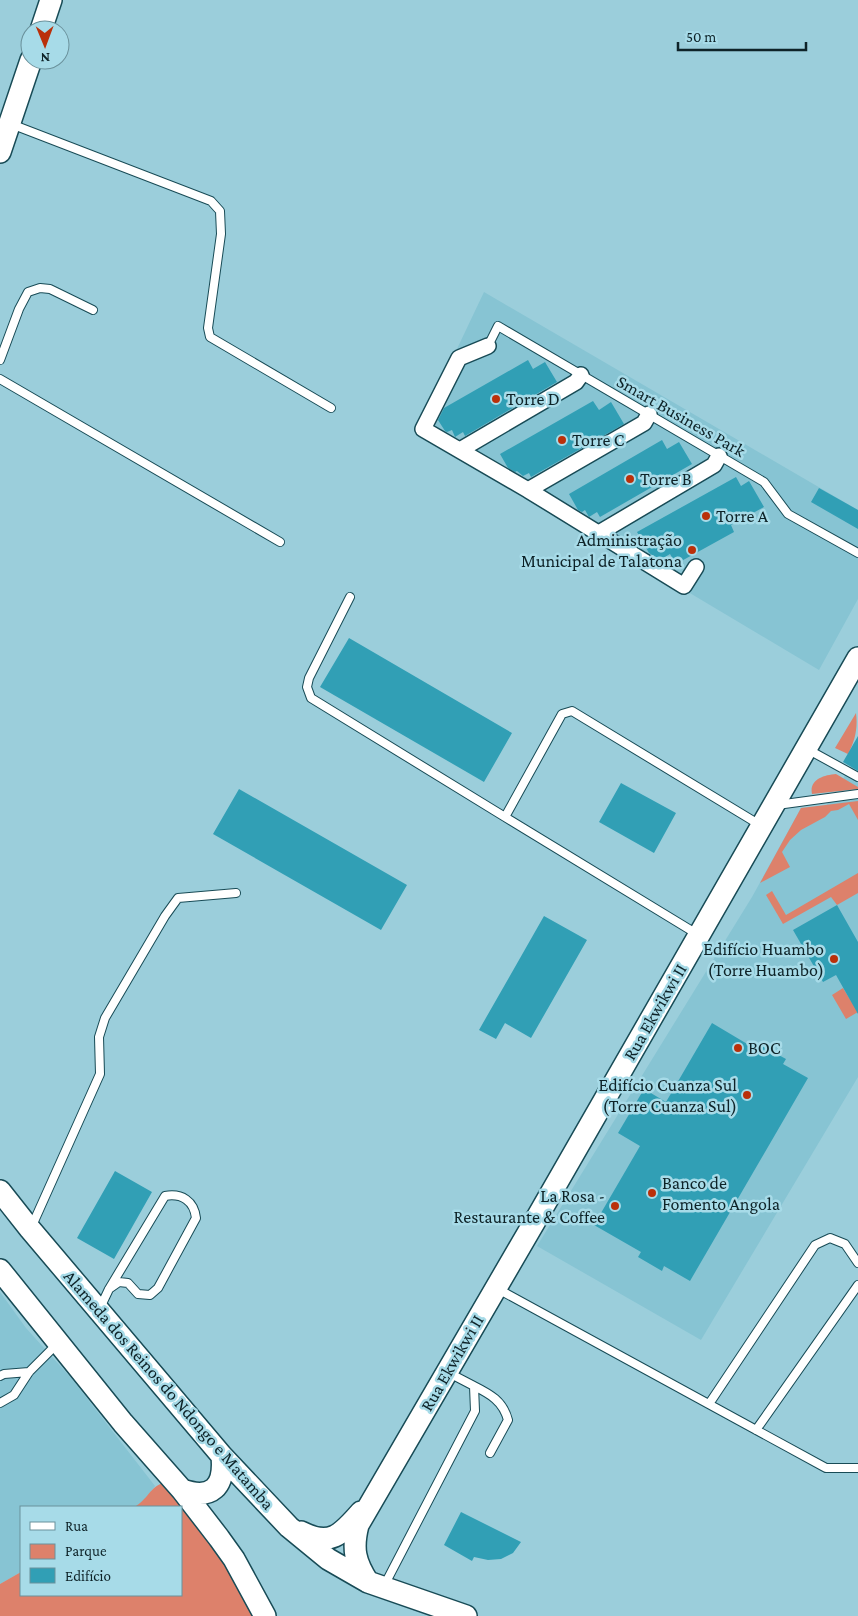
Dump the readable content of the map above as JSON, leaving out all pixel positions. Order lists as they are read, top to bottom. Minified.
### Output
{"streets":{"street":["Rua Ekwikwi II","Alameda dos Reinos do Ndongo e Matamba"],"lane":["Smart Business Park"]},"crossings":[["Rua Ekwikwi II","Alameda dos Reinos do Ndongo e Matamba"]],"places":["Torre D","Torre C","Torre B","Torre A","Administração Municipal de Talatona","Edifício Huambo (Torre Huambo)","BOC","Edifício Cuanza Sul (Torre Cuanza Sul)","Banco de Fomento Angola","La Rosa - Restaurante & Coffee"],"legend":["Rua","Parque","Edifício"],"scale_bar":"50 m","north":"bottom"}
